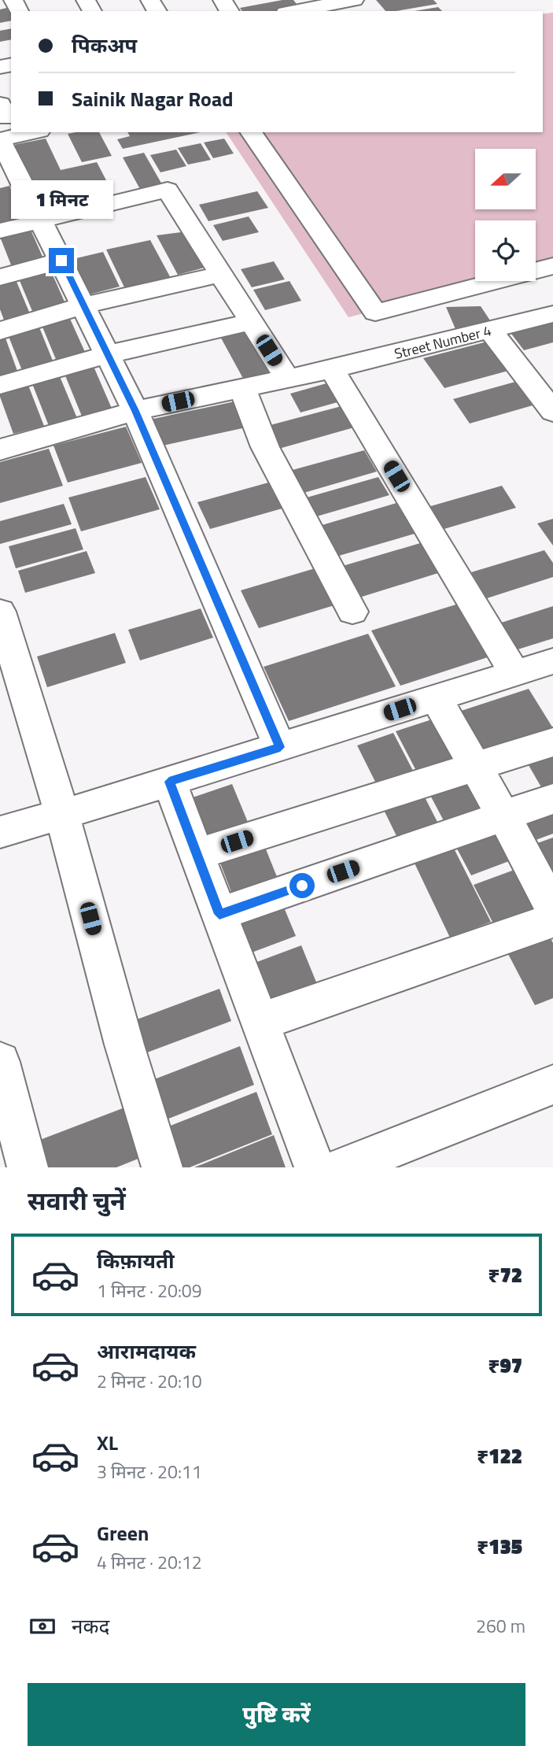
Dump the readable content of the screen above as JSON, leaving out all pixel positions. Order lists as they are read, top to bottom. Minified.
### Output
{"streets":{"street":["Street Number 4"]},"north":"left","page":{"banner":["पिकअप","Sainik Nagar Road"],"bubble":"1 मिनट","heading":"सवारी चुनें","list":[{"name":"किफ़ायती","note":"1 मिनट · 20:09","value":"₹72"},{"name":"आरामदायक","note":"2 मिनट · 20:10","value":"₹97"},{"name":"XL","note":"3 मिनट · 20:11","value":"₹122"},{"name":"Green","note":"4 मिनट · 20:12","value":"₹135"}],"pay":["नकद","260 m"],"buttons":"पुष्टि करें"}}
